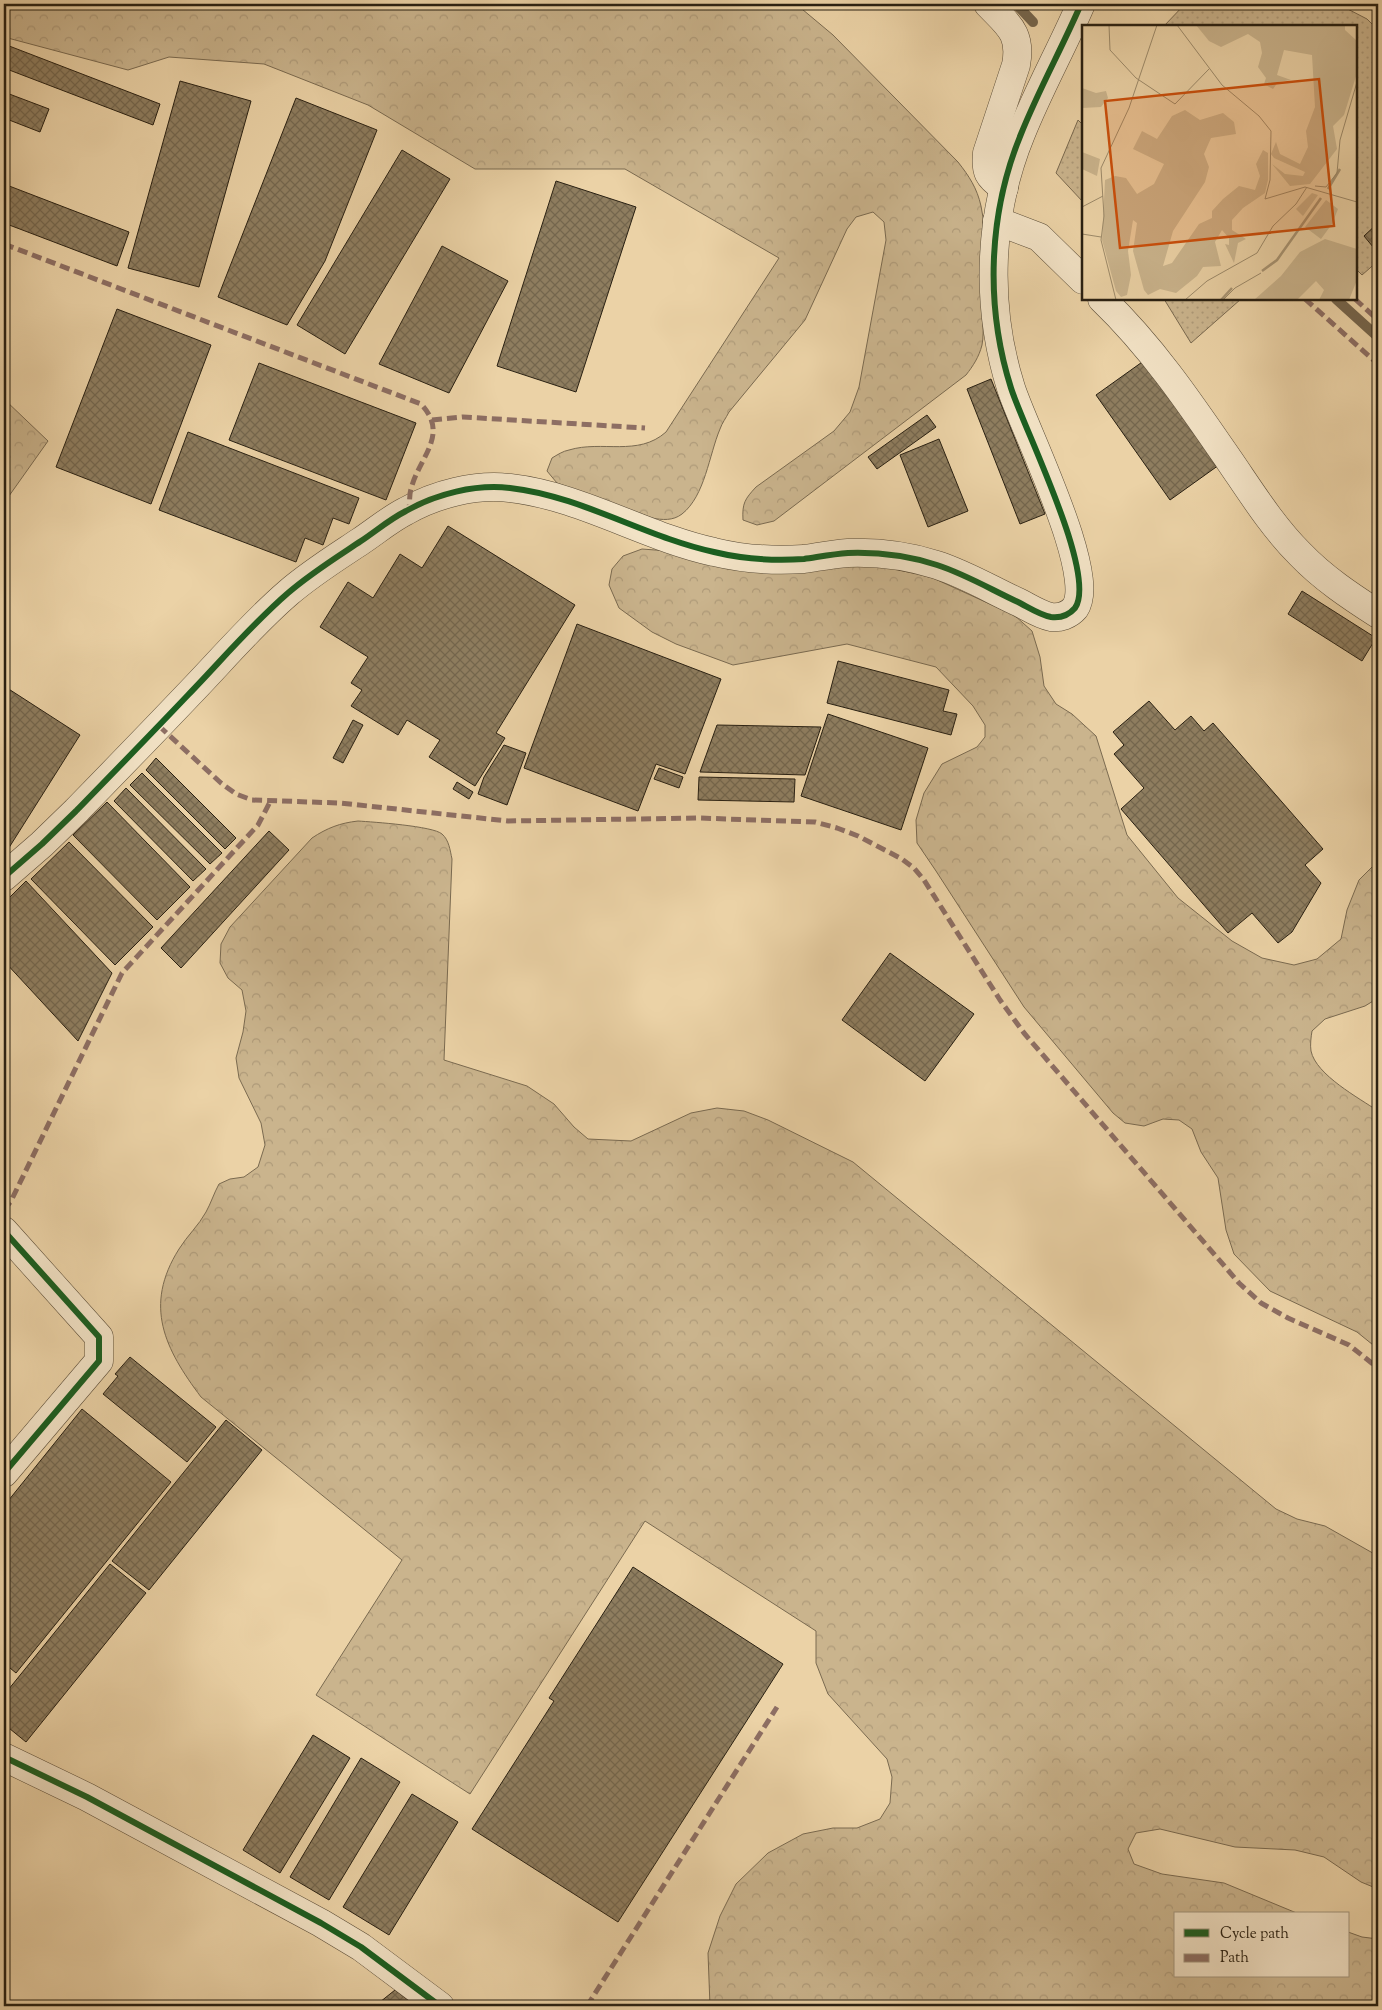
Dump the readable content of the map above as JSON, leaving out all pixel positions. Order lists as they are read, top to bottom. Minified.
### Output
{"legend":["Cycle path","Path"]}
